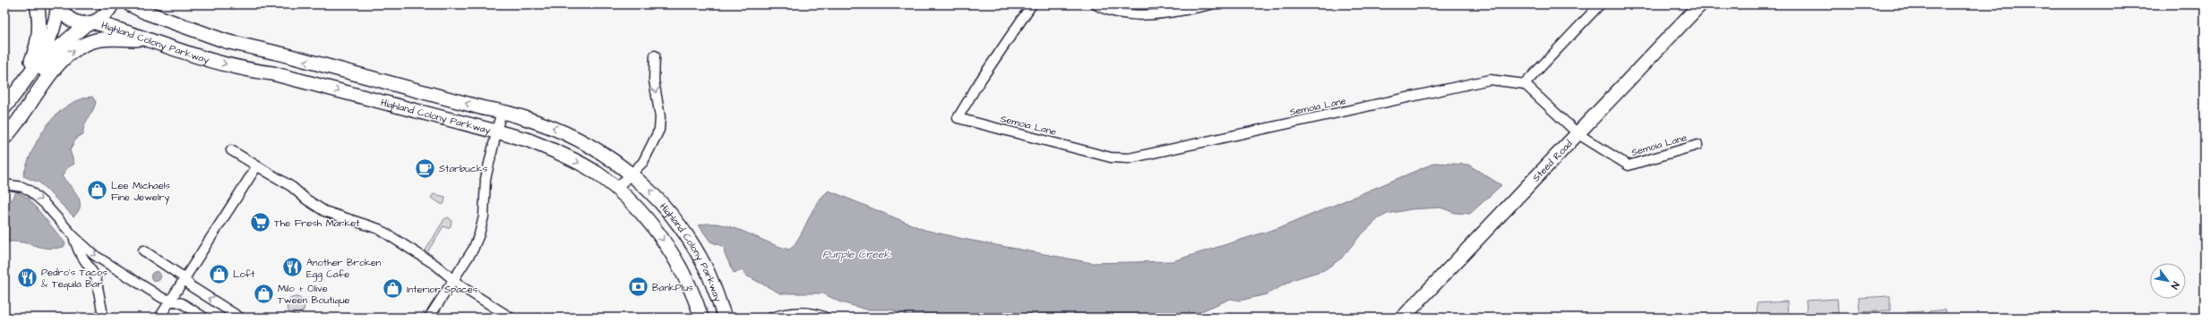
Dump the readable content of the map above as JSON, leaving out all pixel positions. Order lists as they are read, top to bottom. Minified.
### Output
{"streets":{"street":["Highland Colony Parkway","Semoia Lane","Steed Road"]},"crossings":[["Semoia Lane","Steed Road"]],"water":["Purple Creek"],"places":{"cafe":["Starbucks"],"shop":["Lee Michaels Fine Jewelry","Loft","Interior Spaces","Milo + Olive Tween Boutique"],"supermarket":["The Fresh Market"],"restaurant":["Another Broken Egg Cafe","Pedro's Tacos & Tequila Bar"],"bank":["BankPlus"]},"north":"bottom right"}
